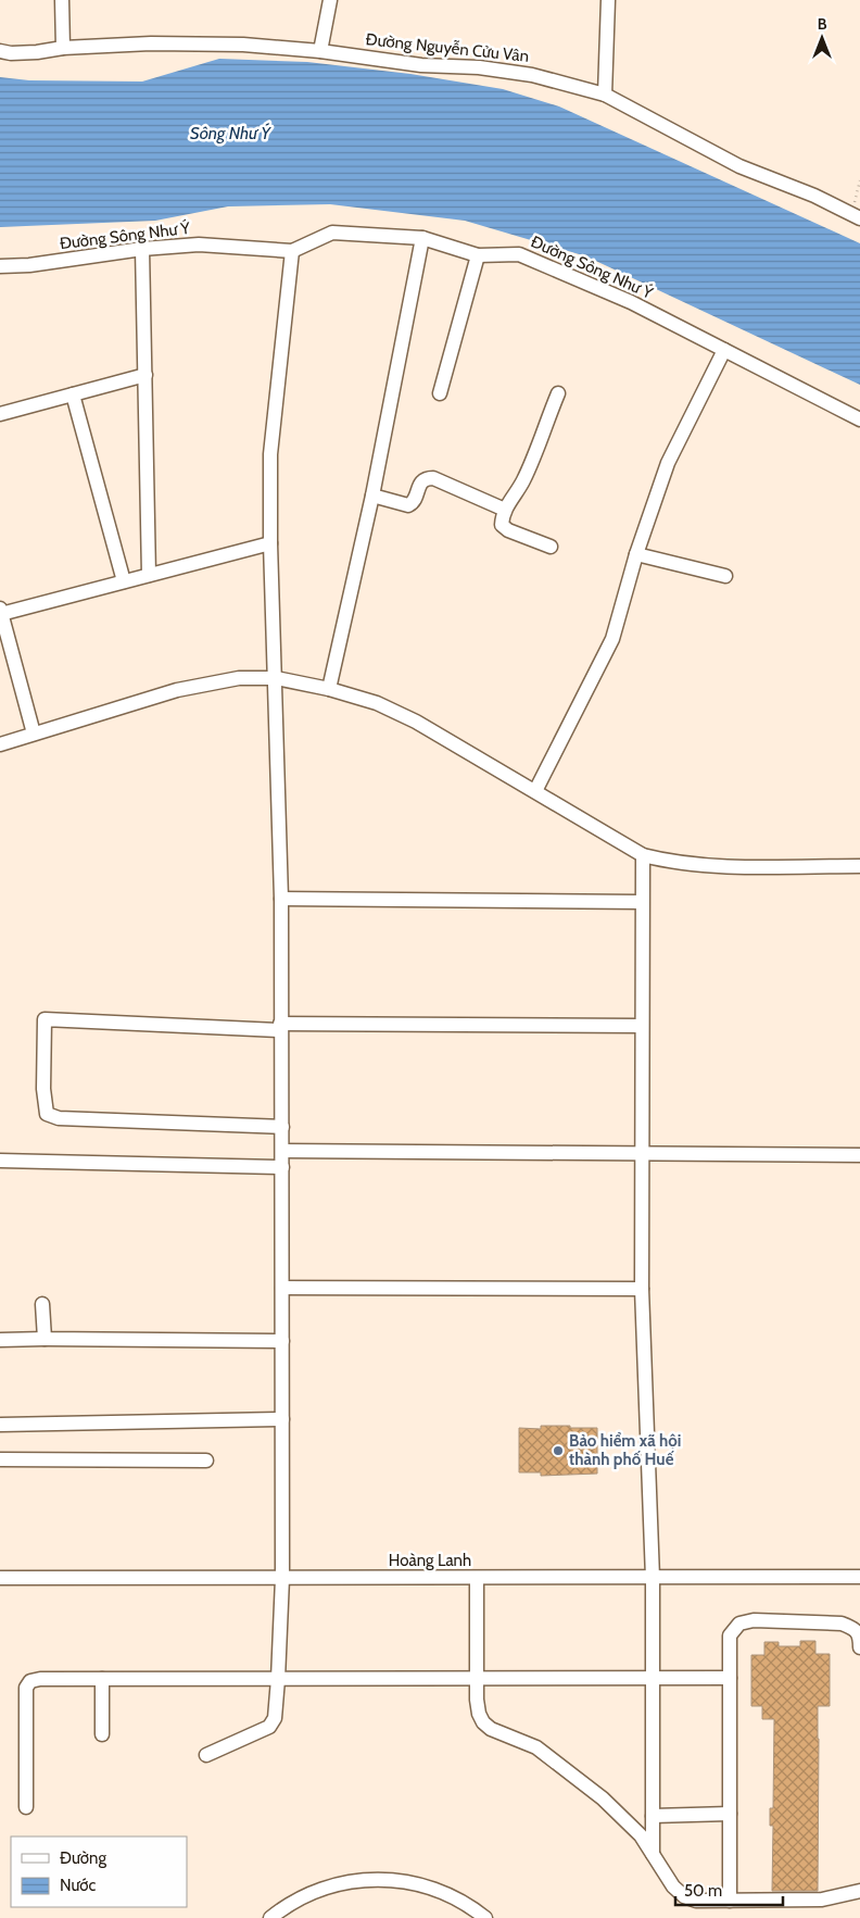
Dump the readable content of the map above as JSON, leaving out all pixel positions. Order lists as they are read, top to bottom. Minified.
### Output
{"streets":{"street":["Đường Nguyễn Cửu Vân","Đường Sông Như Ý","Hoàng Lanh"]},"water":["Sông Như Ý"],"places":["Bảo hiểm xã hội thành phố Huế"],"legend":["Đường","Nước"],"scale_bar":"50 m","north":"top"}
